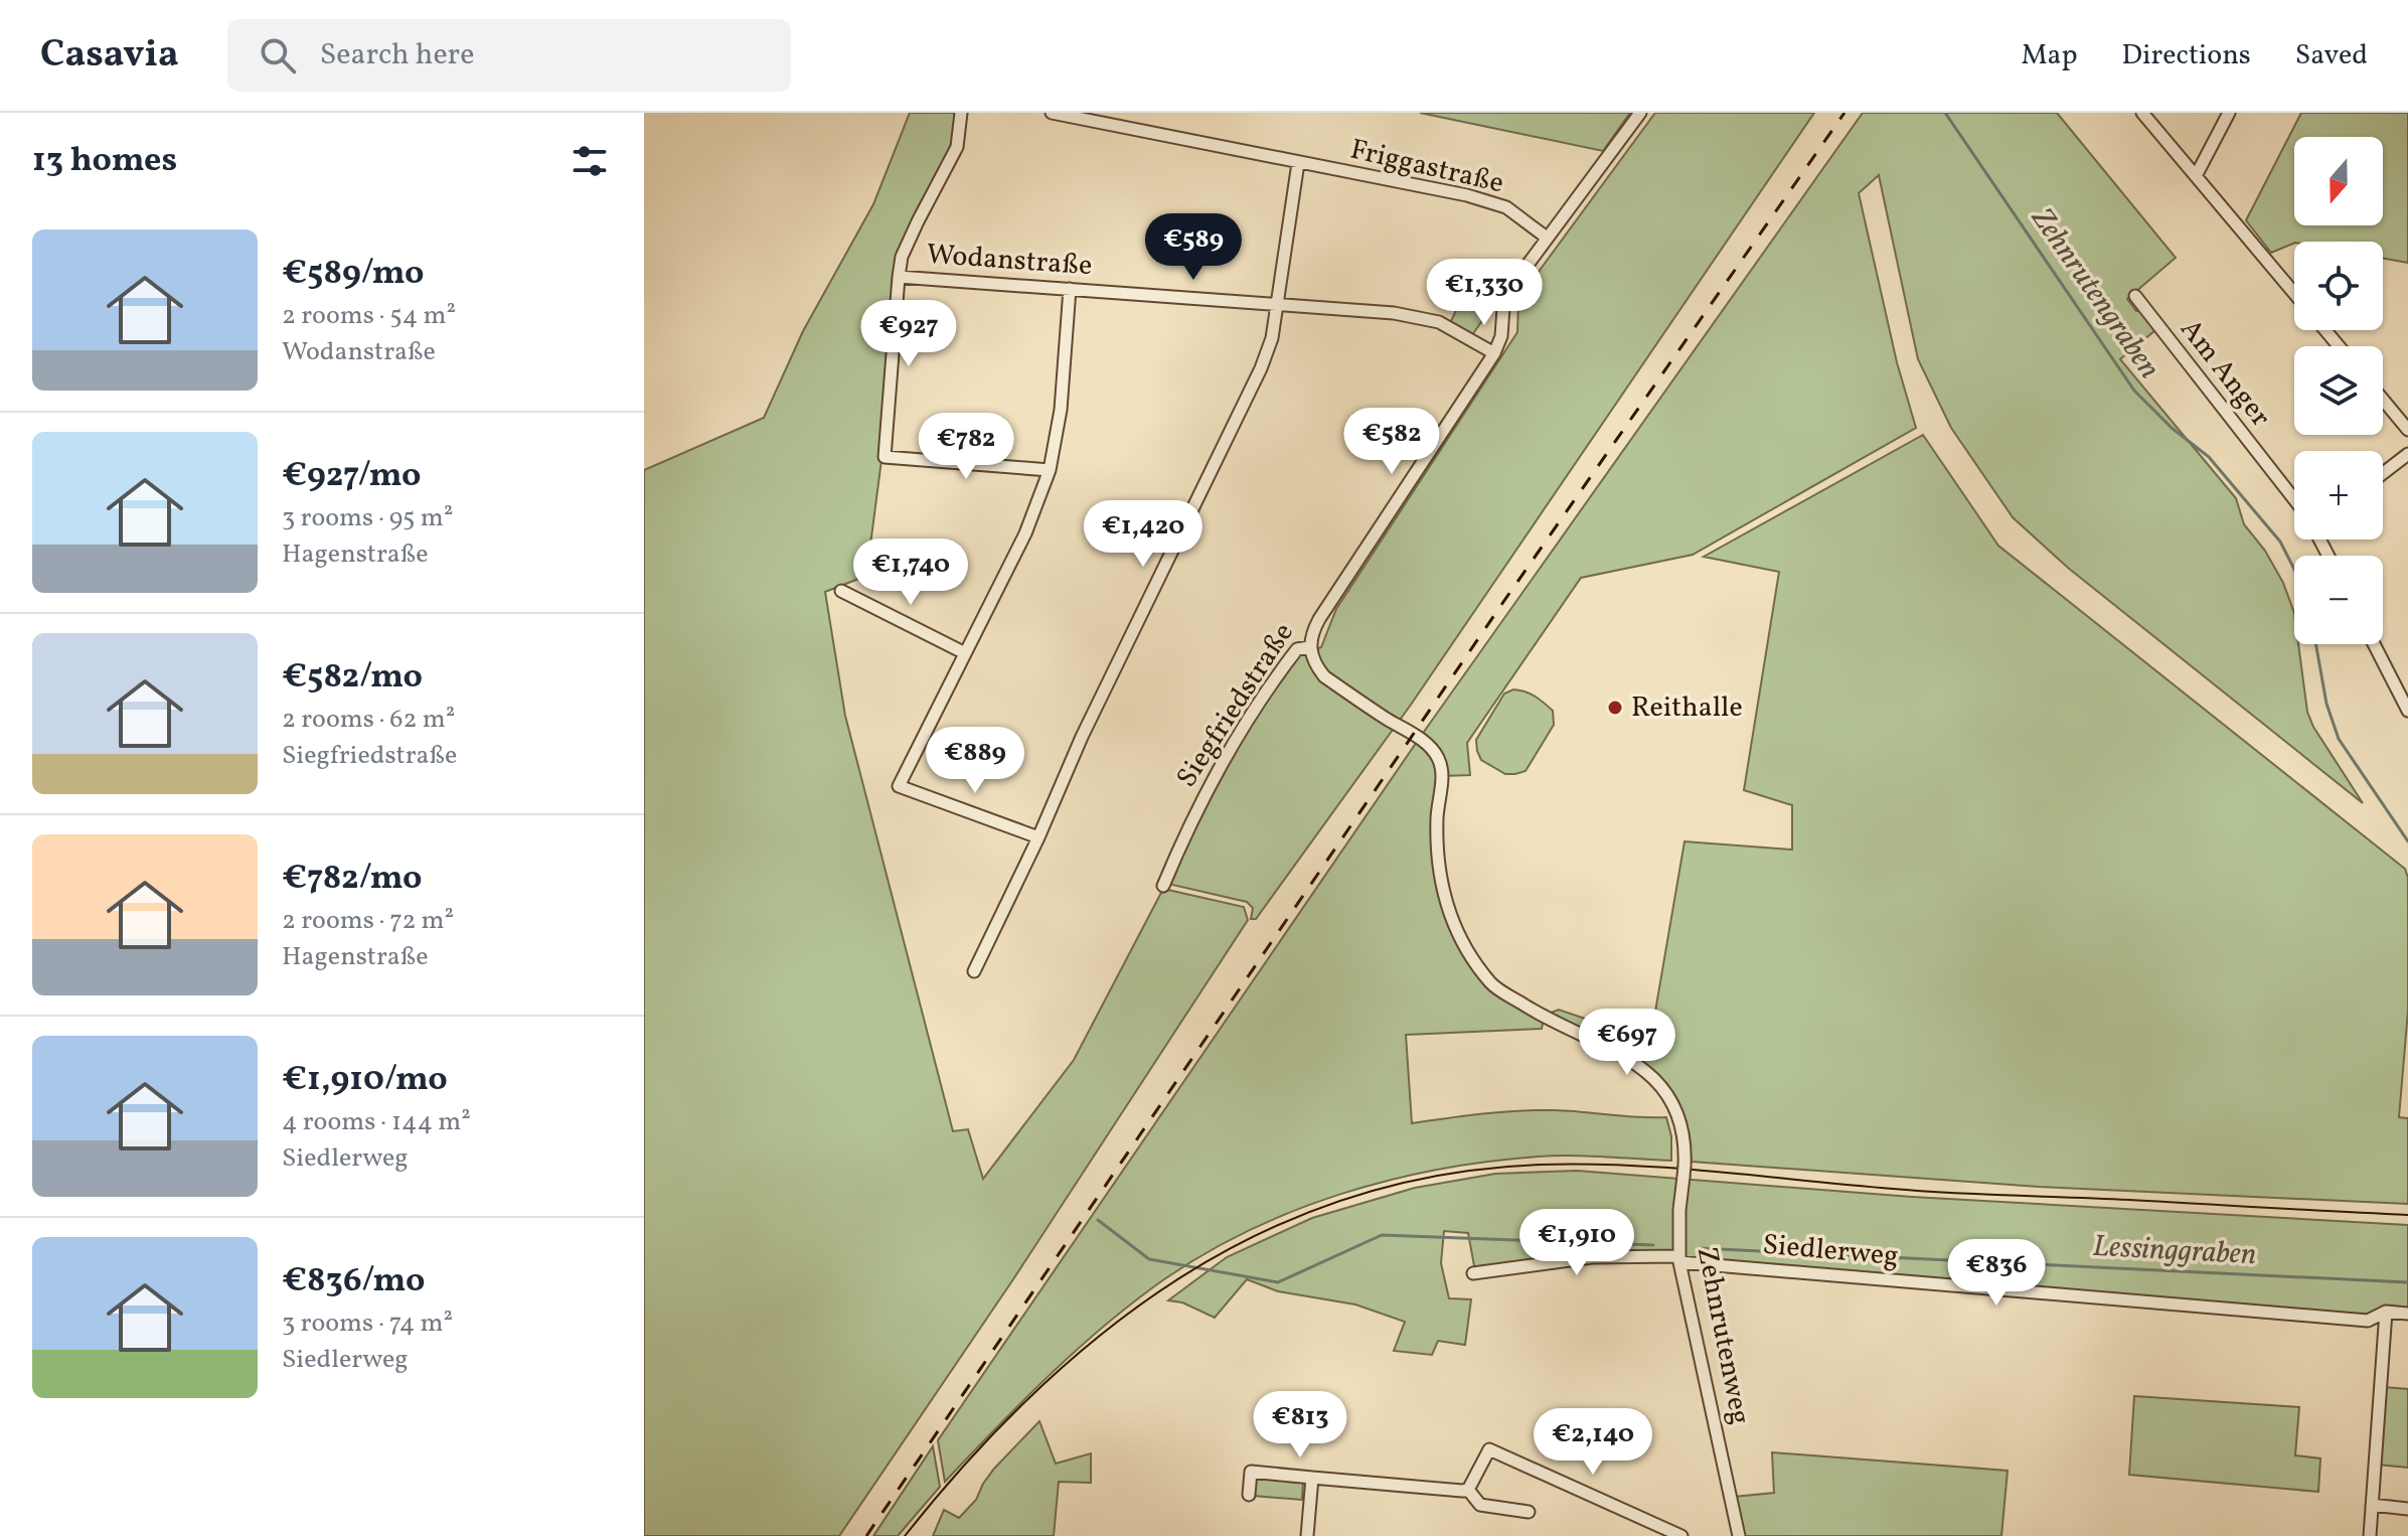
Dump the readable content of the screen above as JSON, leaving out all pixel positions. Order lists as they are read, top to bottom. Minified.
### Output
{"streets":{"street":["Friggastraße","Wodanstraße","Am Anger","Siegfriedstraße","Siedlerweg","Zehnrutenweg"]},"crossings":[["Friggastraße","Siegfriedstraße"],["Wodanstraße","Siegfriedstraße"],["Siegfriedstraße","Zehnrutenweg"],["Siedlerweg","Zehnrutenweg"]],"water":["Zehnrutengraben","Lessinggraben"],"places":["Reithalle"],"north":"bottom","page":{"header":"Casavia","search":"Search here","nav":["Map","Directions","Saved"],"heading":"13 homes","map_buttons":["+","−"],"list":[{"name":"€589/mo","note":"2 rooms · 54 m² · Wodanstraße"},{"name":"€927/mo","note":"3 rooms · 95 m² · Hagenstraße"},{"name":"€582/mo","note":"2 rooms · 62 m² · Siegfriedstraße"},{"name":"€782/mo","note":"2 rooms · 72 m² · Hagenstraße"},{"name":"€1,910/mo","note":"4 rooms · 144 m² · Siedlerweg"},{"name":"€836/mo","note":"3 rooms · 74 m² · Siedlerweg"}],"price":["€589","€1,330","€927","€582","€782","€1,420","€1,740","€889","€697","€1,910","€836","€813","€2,140"]}}
